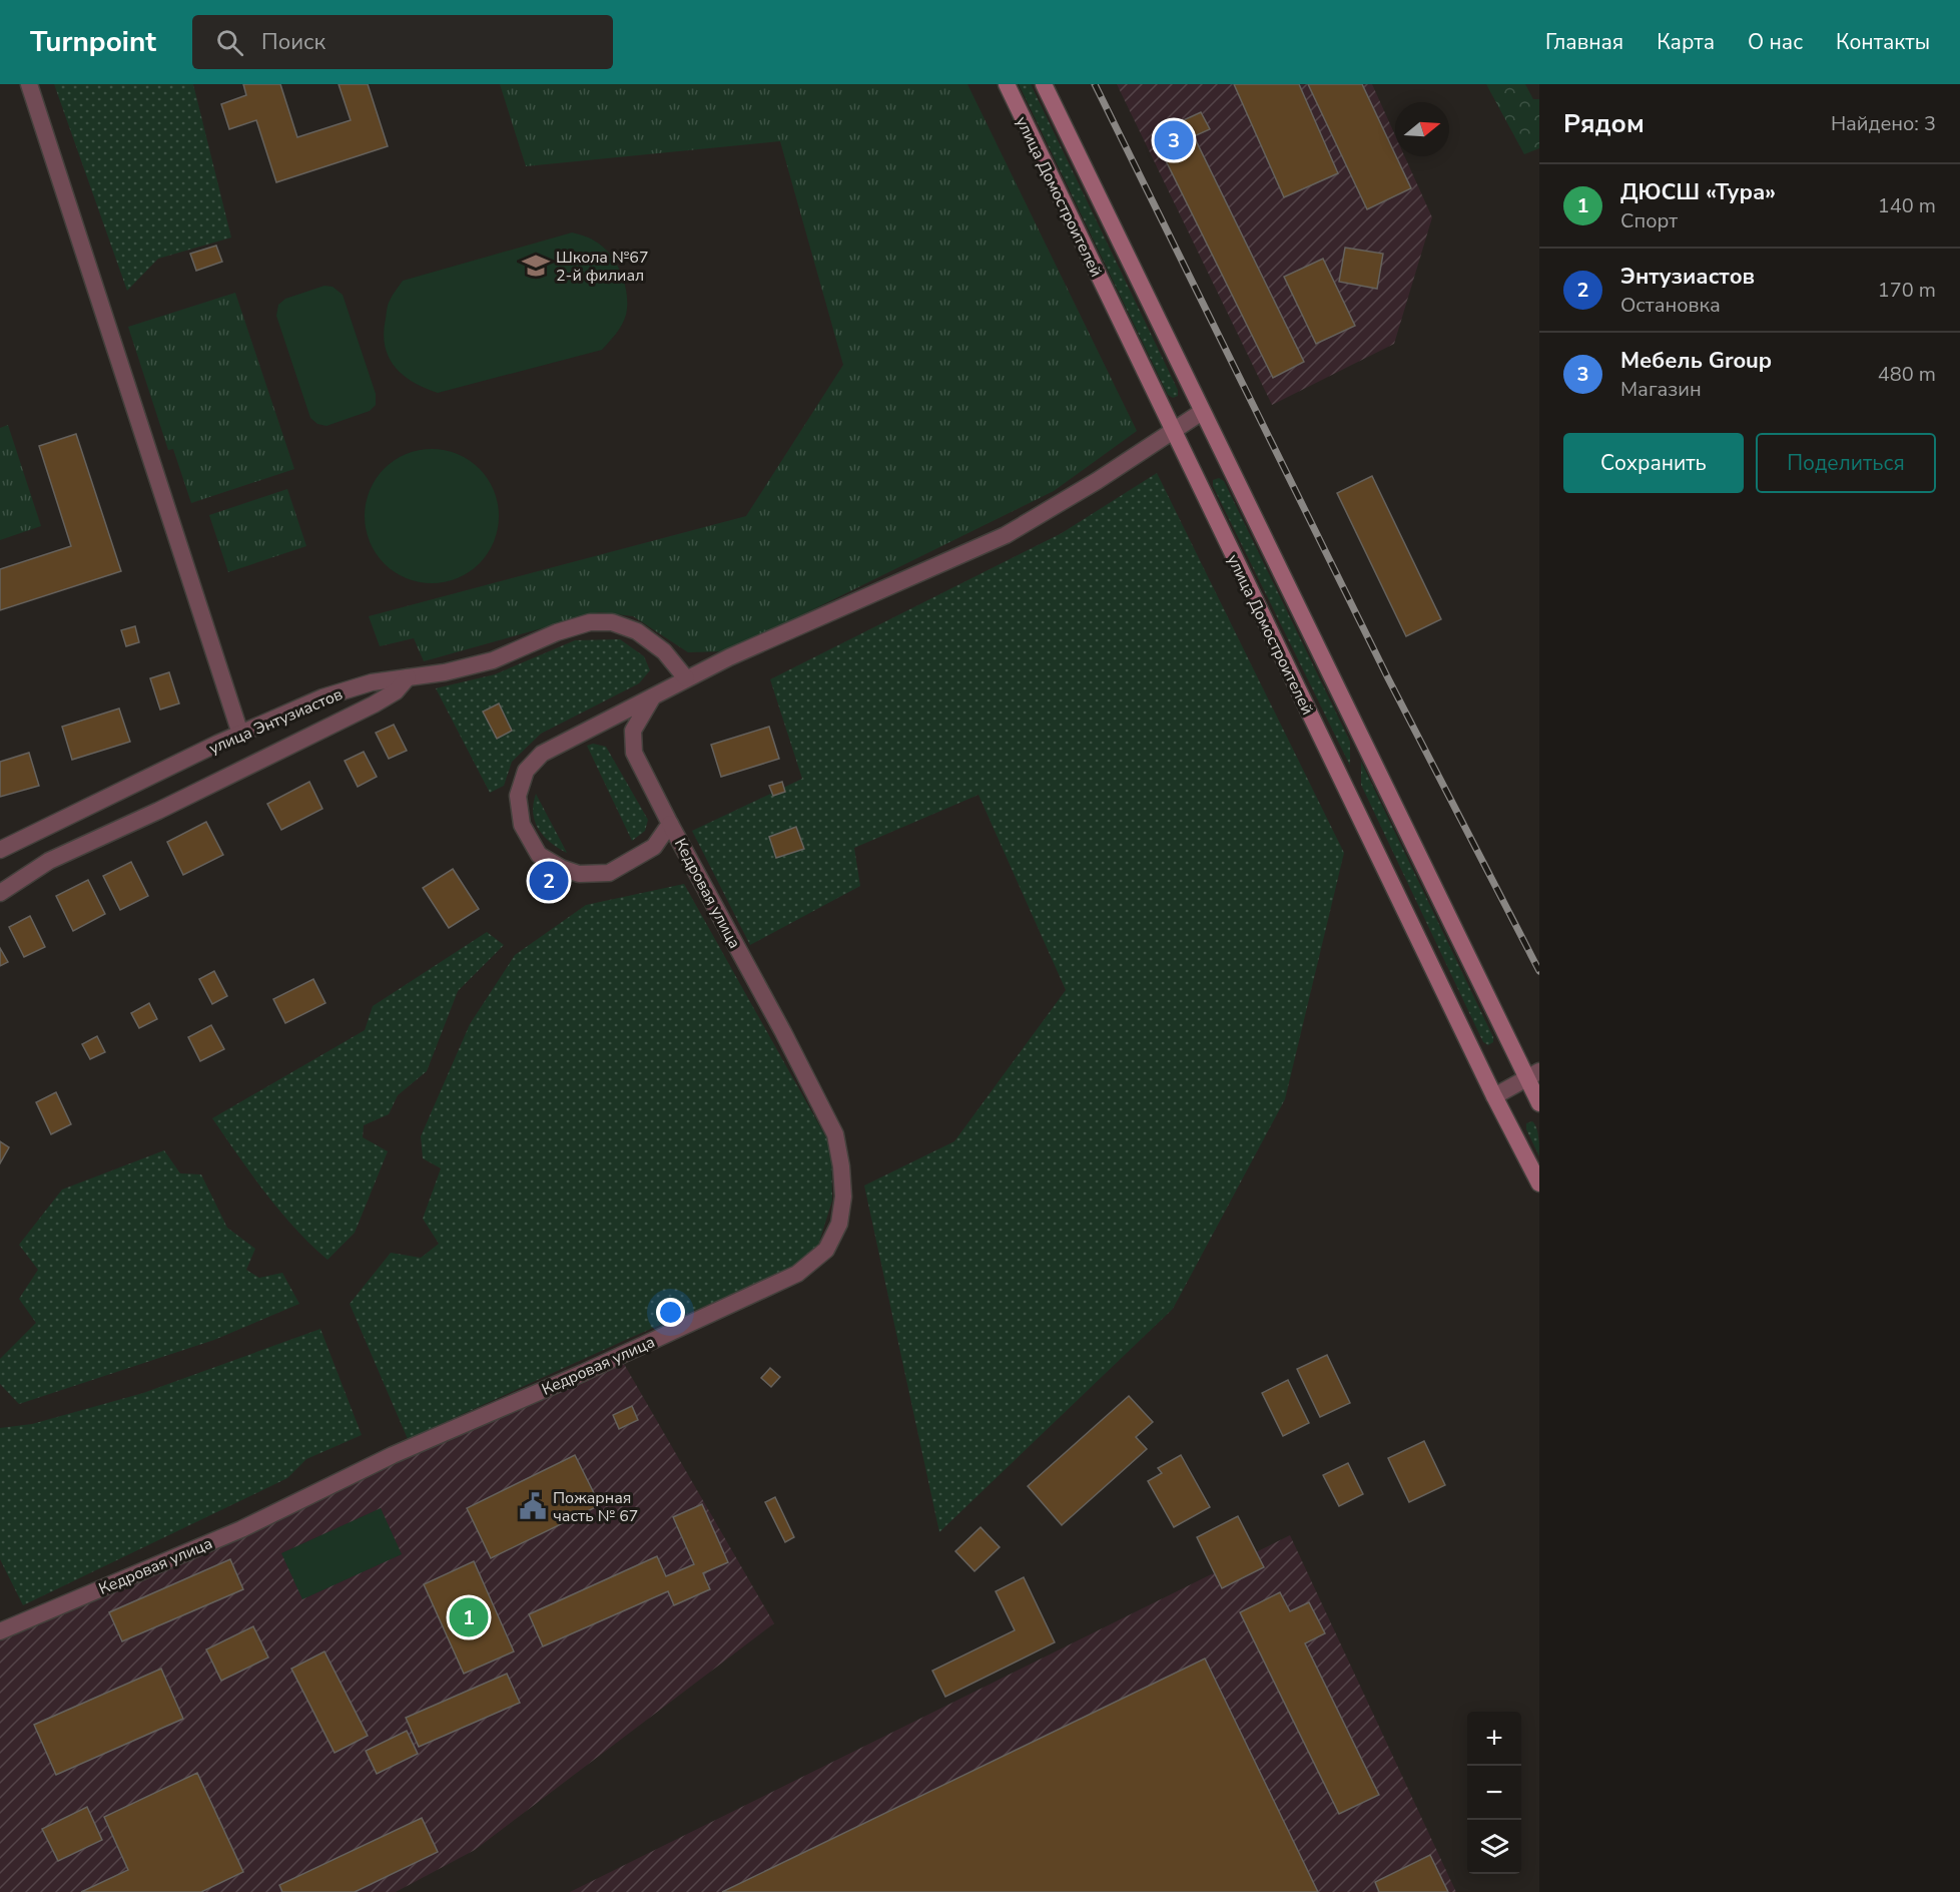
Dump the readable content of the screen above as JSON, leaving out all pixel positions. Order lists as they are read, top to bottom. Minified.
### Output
{"streets":{"main road":["улица Домостроителей"],"street":["улица Энтузиастов","Кедровая улица"]},"places":{"school or university":["Школа №67 2-й филиал"],"public building":["Пожарная часть № 67"]},"north":"right","page":{"header":"Turnpoint","search":"Поиск","nav":["Главная","Карта","О нас","Контакты"],"heading":["Рядом","Найдено: 3"],"pins":["3","2","1"],"list":[{"mark":"1","name":"ДЮСШ «Тура»","note":"Спорт","value":"140 m"},{"mark":"2","name":"Энтузиастов","note":"Остановка","value":"170 m"},{"mark":"3","name":"Мебель Group","note":"Магазин","value":"480 m"}],"buttons":["Сохранить","Поделиться"],"map_buttons":["+","−"]}}
